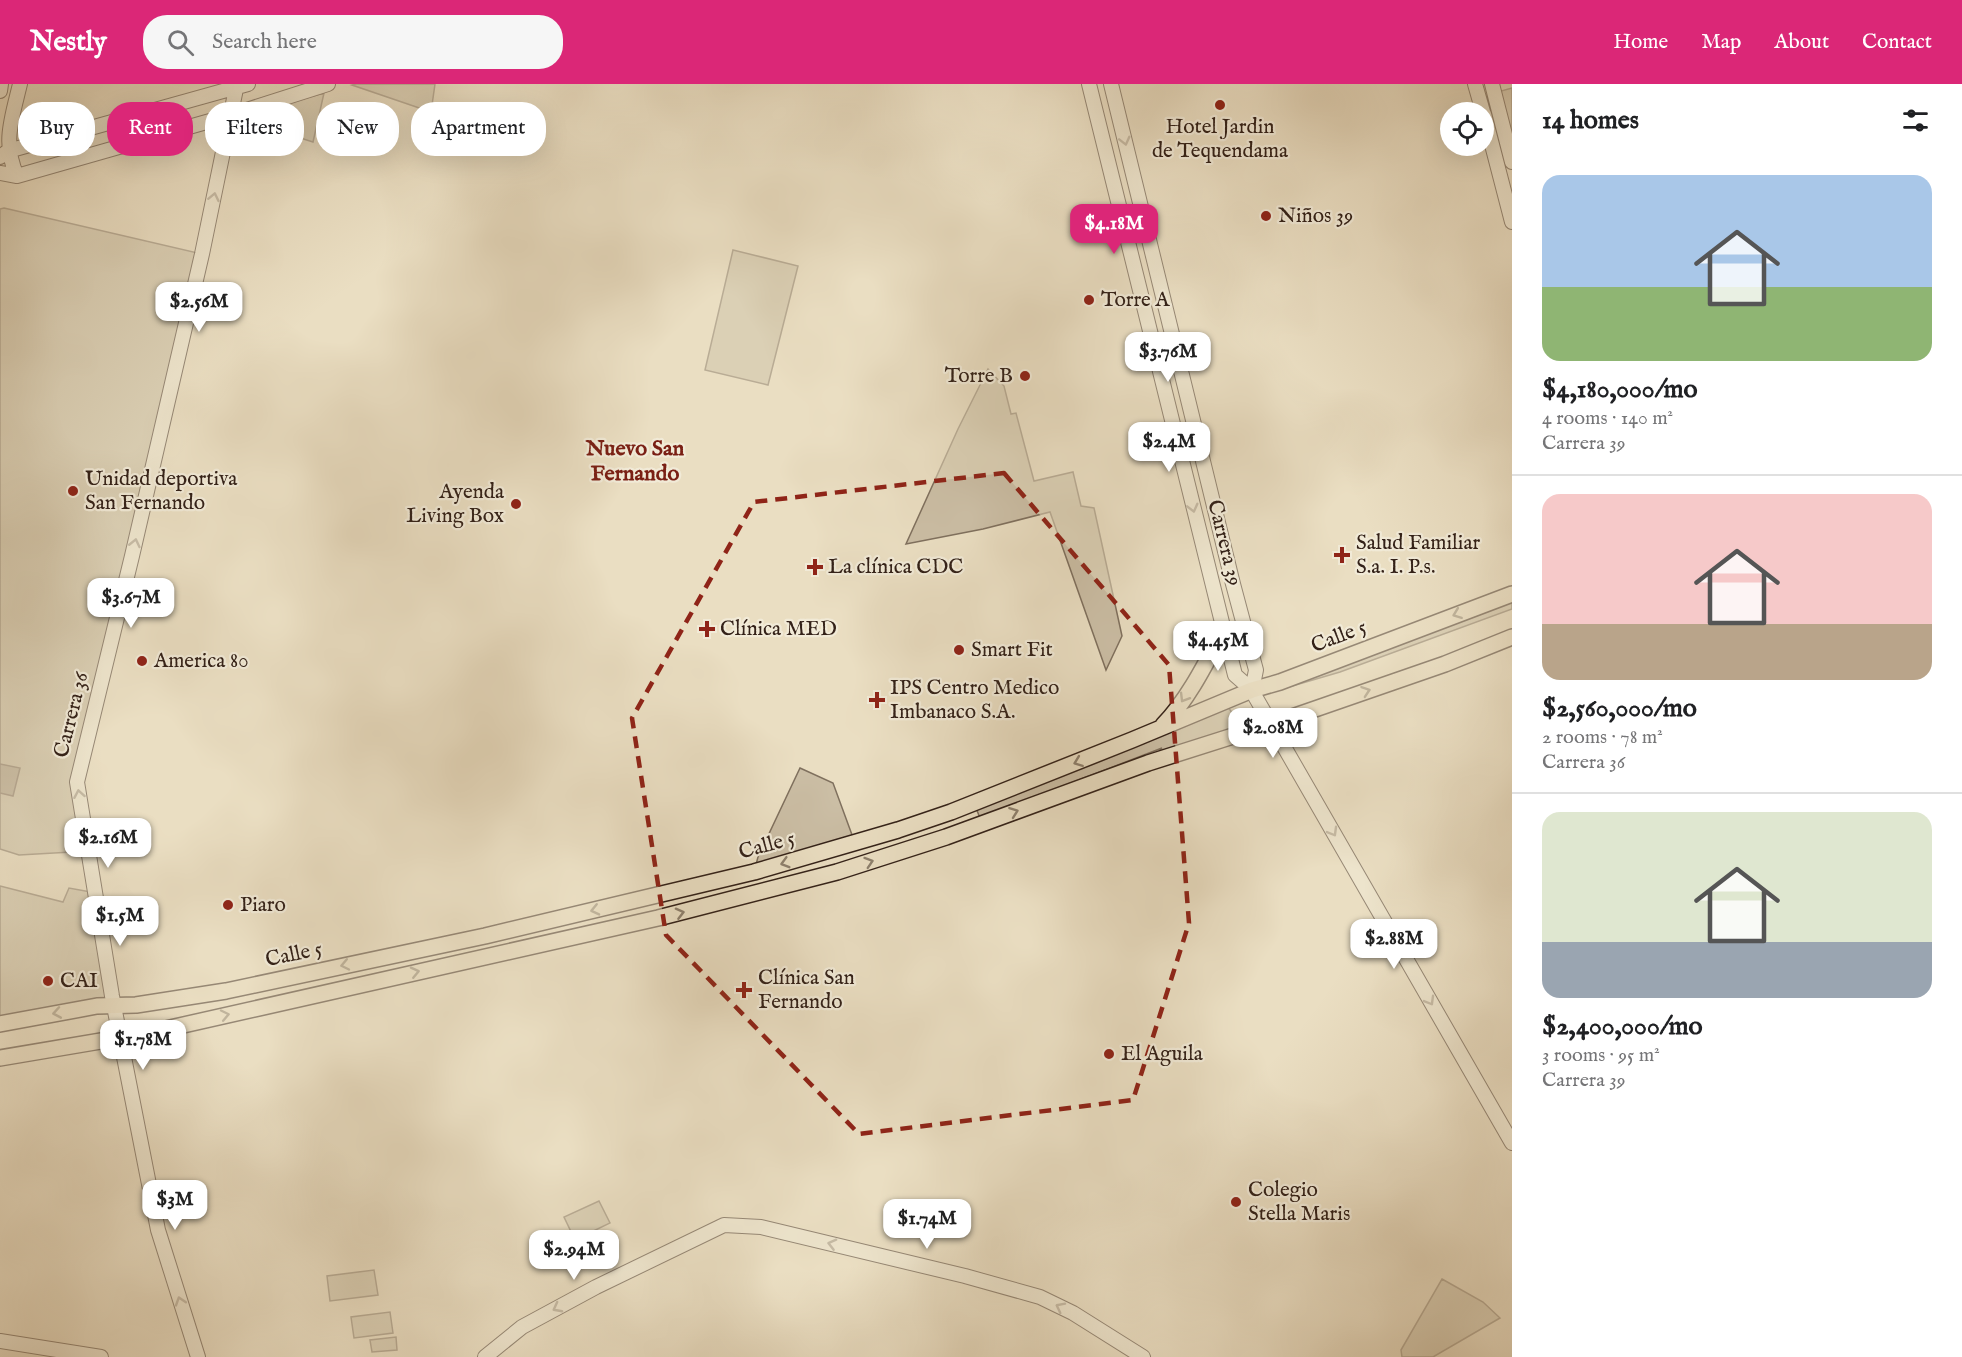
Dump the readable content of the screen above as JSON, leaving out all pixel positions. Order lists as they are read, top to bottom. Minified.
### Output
{"streets":{"main road":["Calle 5"],"street":["Carrera 39","Carrera 36"]},"crossings":[["Carrera 39","Calle 5"],["Calle 5","Carrera 36"]],"one_way":["Carrera 39","Carrera 36"],"districts":["Nuevo San Fernando"],"places":{"other":["Hotel Jardin de Tequendama","Niños 39","Torre A","Torre B","Unidad deportiva San Fernando","Ayenda Living Box","Smart Fit","America 80","Piaro","CAI","El Aguila","Colegio Stella Maris"],"health":["Salud Familiar S.a. I. P.s.","La clínica CDC","Clínica MED","IPS Centro Medico Imbanaco S.A.","Clínica San Fernando"]},"page":{"header":"Nestly","search":"Search here","nav":["Home","Map","About","Contact"],"heading":"14 homes","chip":["Buy","Rent","Filters","New","Apartment"],"list":[{"name":"$4,180,000/mo","note":"4 rooms · 140 m² · Carrera 39"},{"name":"$2,560,000/mo","note":"2 rooms · 78 m² · Carrera 36"},{"name":"$2,400,000/mo","note":"3 rooms · 95 m² · Carrera 39"}],"price":["$4.18M","$2.56M","$3.76M","$2.4M","$3.67M","$4.45M","$2.08M","$2.16M","$1.5M","$2.88M","$1.78M","$3M","$1.74M","$2.94M"]}}
